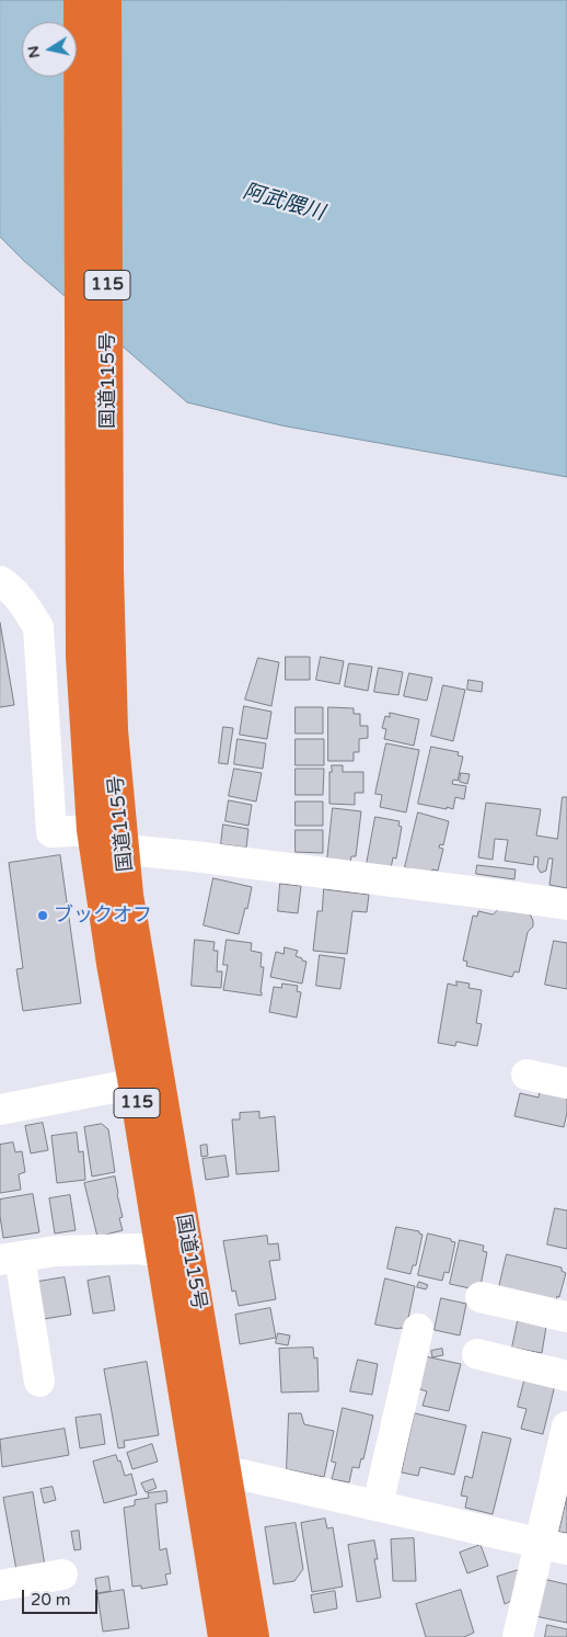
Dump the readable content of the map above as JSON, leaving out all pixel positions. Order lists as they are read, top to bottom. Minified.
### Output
{"streets":{"highway":["115","国道115号"]},"water":["阿武隈川"],"places":["ブックオフ"],"scale_bar":"20 m","north":"left"}
